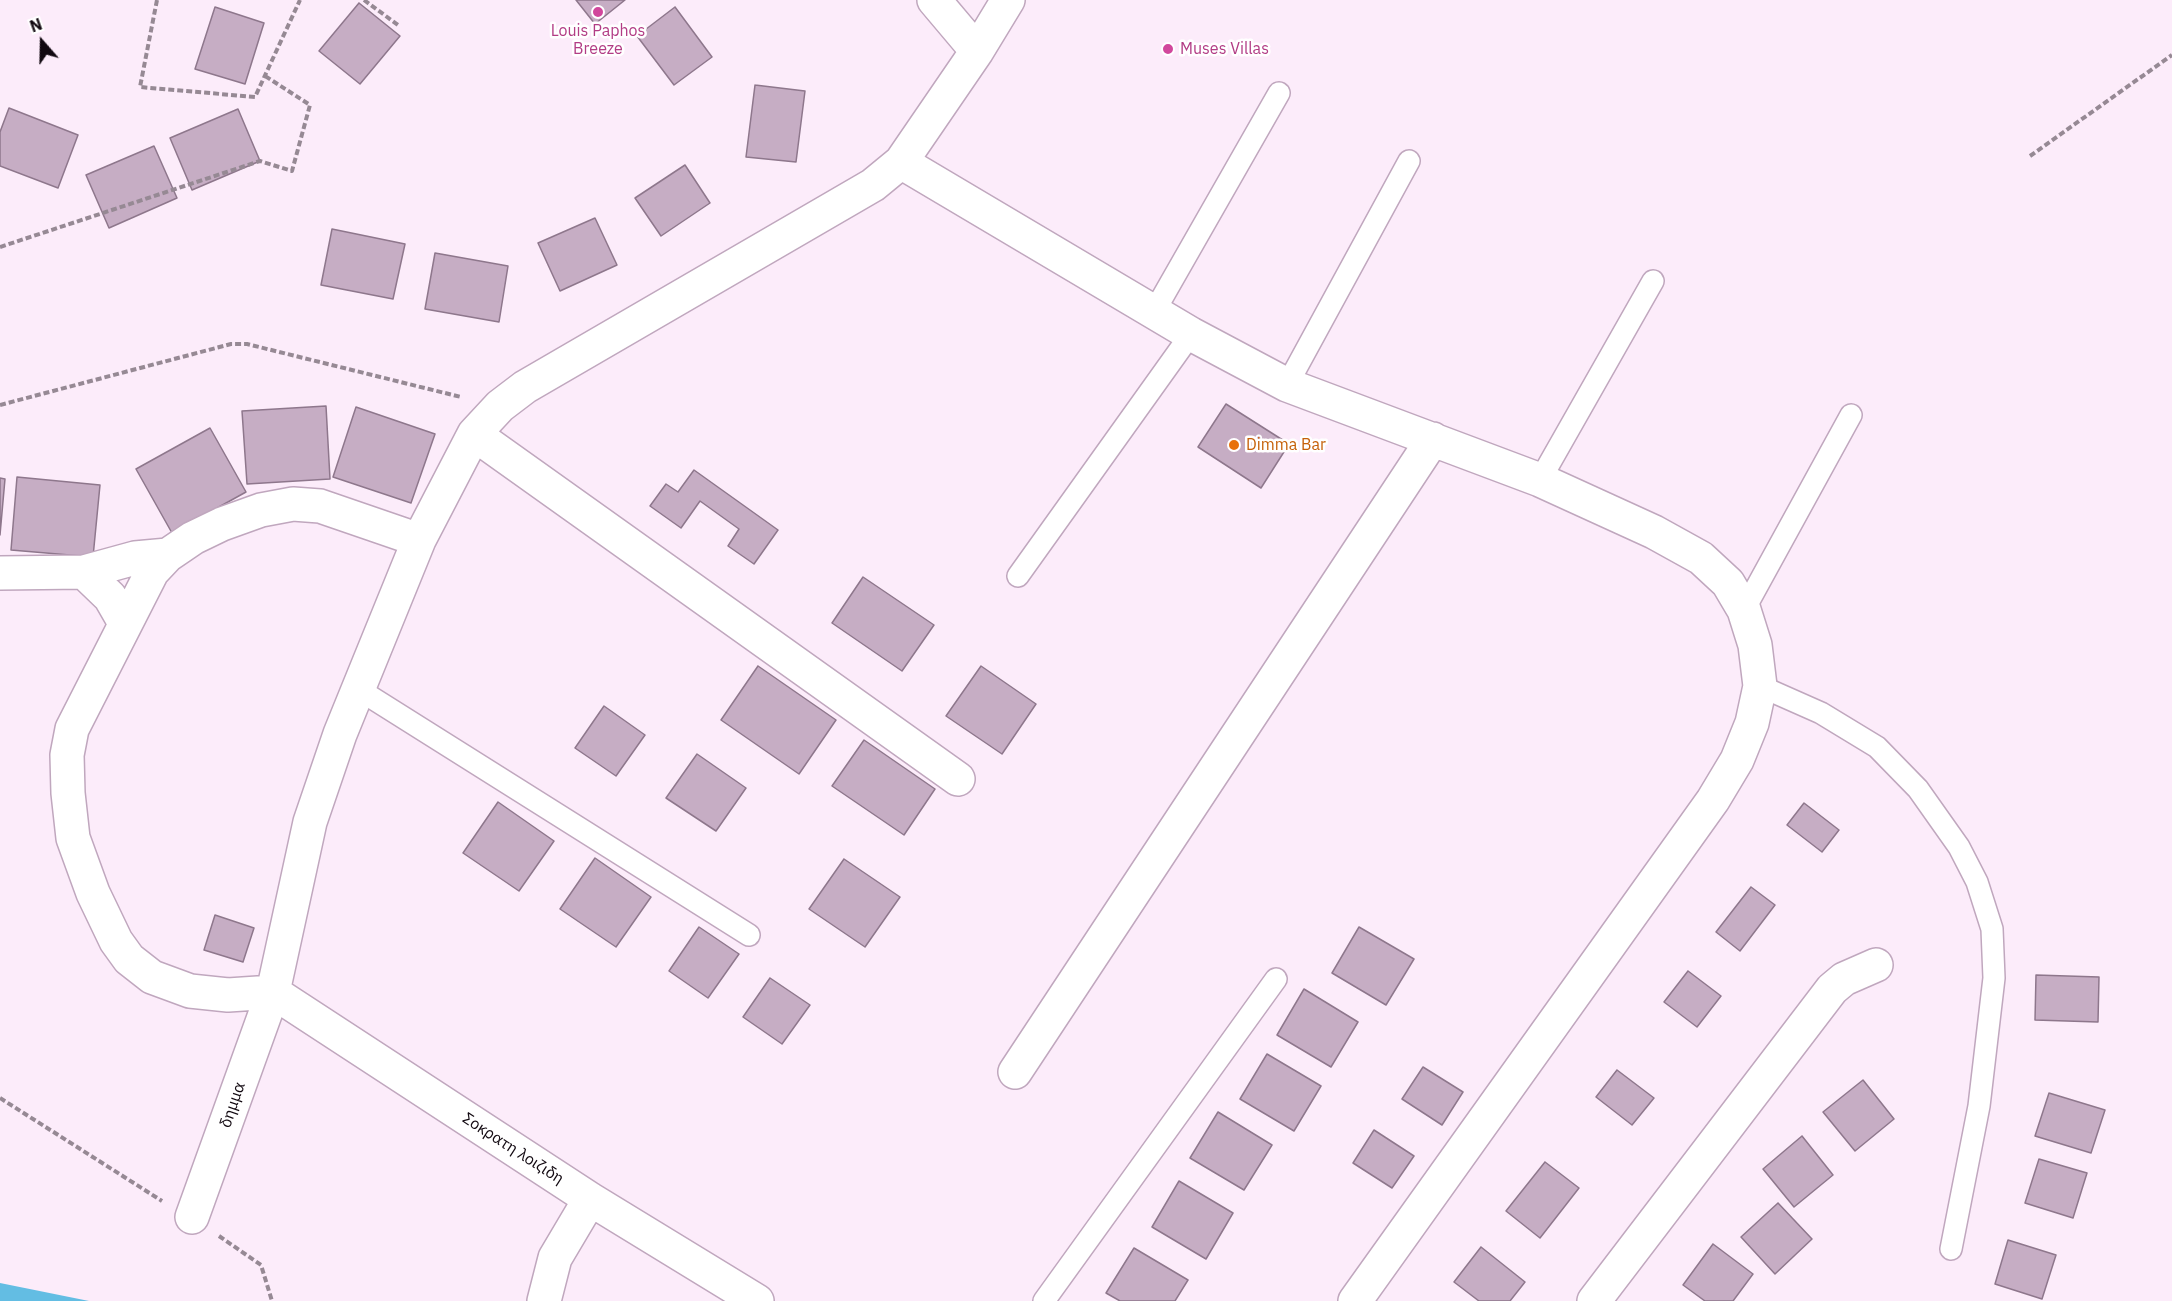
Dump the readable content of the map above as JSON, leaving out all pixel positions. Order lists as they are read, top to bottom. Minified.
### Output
{"streets":{"street":["δημμα","Σοκρατη λοιζιδη"]},"crossings":[["δημμα","Σοκρατη λοιζιδη"]],"places":["Louis Paphos Breeze","Muses Villas","Dimma Bar"],"north":"top"}
